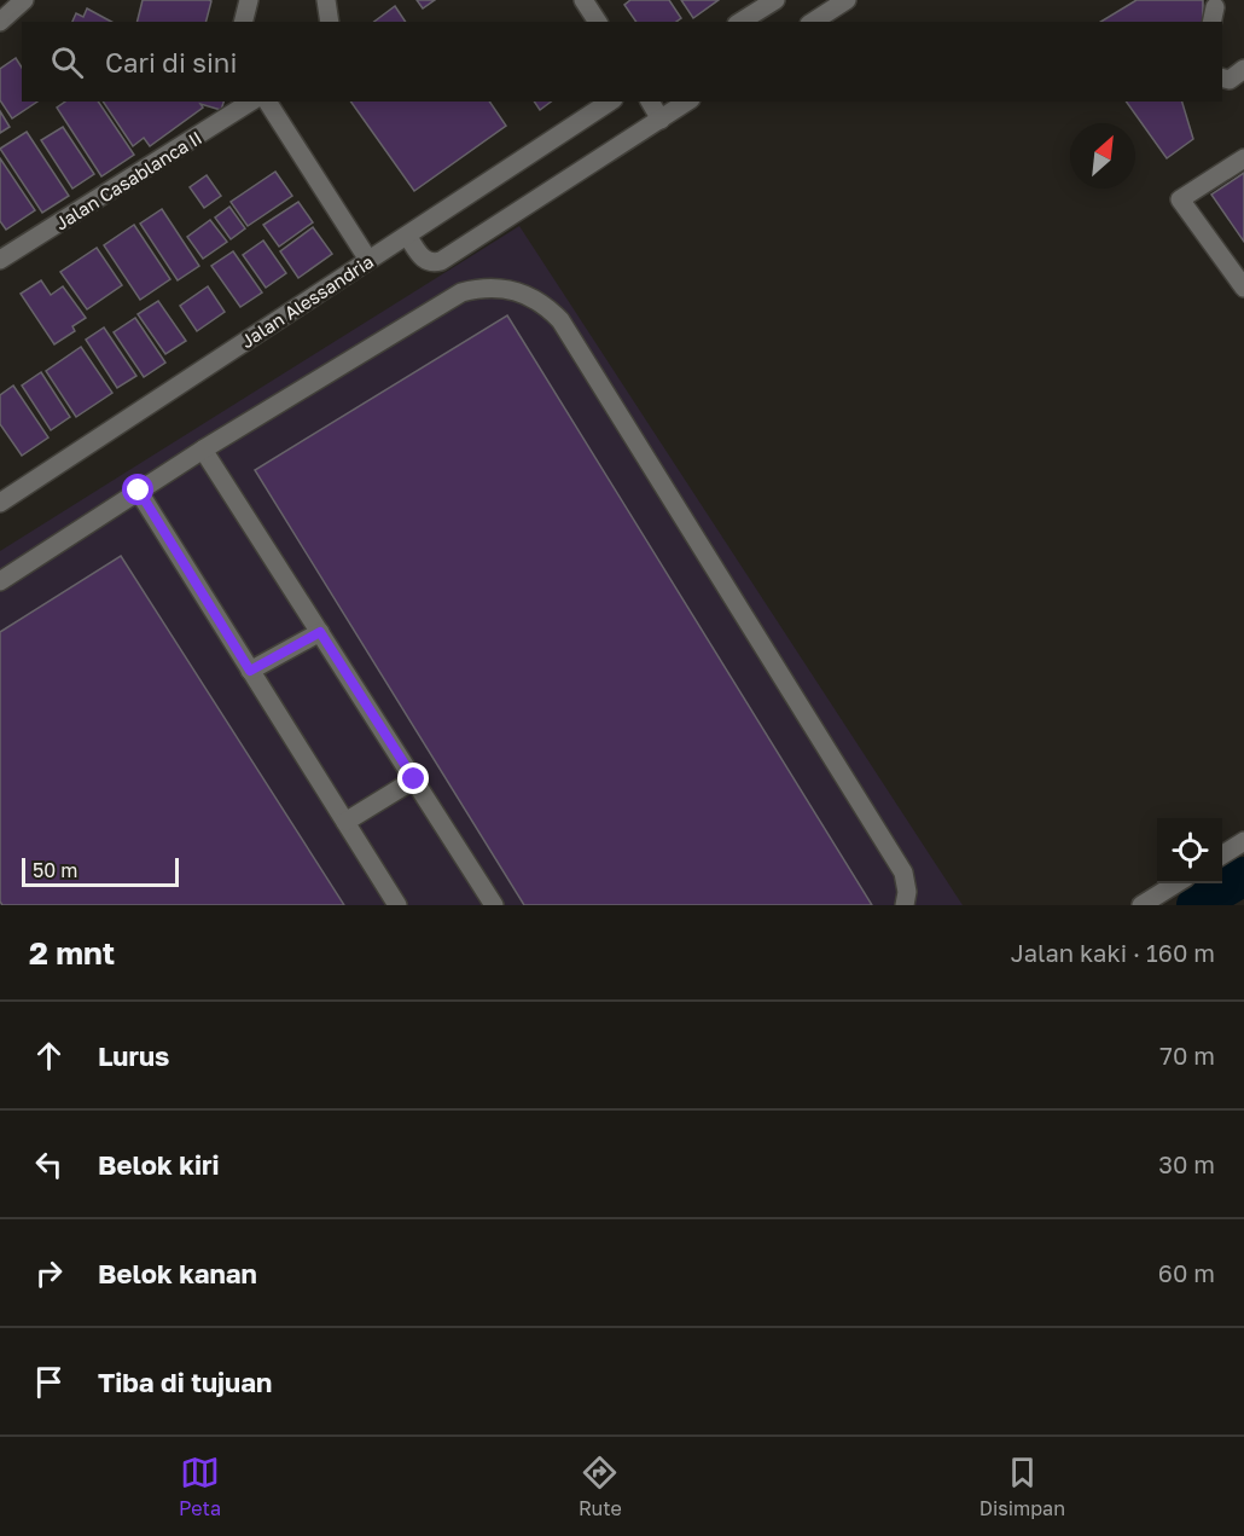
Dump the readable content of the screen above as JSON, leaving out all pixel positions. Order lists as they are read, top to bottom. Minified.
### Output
{"streets":{"street":["Jalan Casablanca II","Jalan Alessandria"]},"scale_bar":"50 m","north":"top right","page":{"search":"Cari di sini","scale":"50 m","heading":["2 mnt","Jalan kaki · 160 m"],"list":[["Lurus","70 m"],["Belok kiri","30 m"],["Belok kanan","60 m"],"Tiba di tujuan"],"nav":["Peta","Rute","Disimpan"]}}
